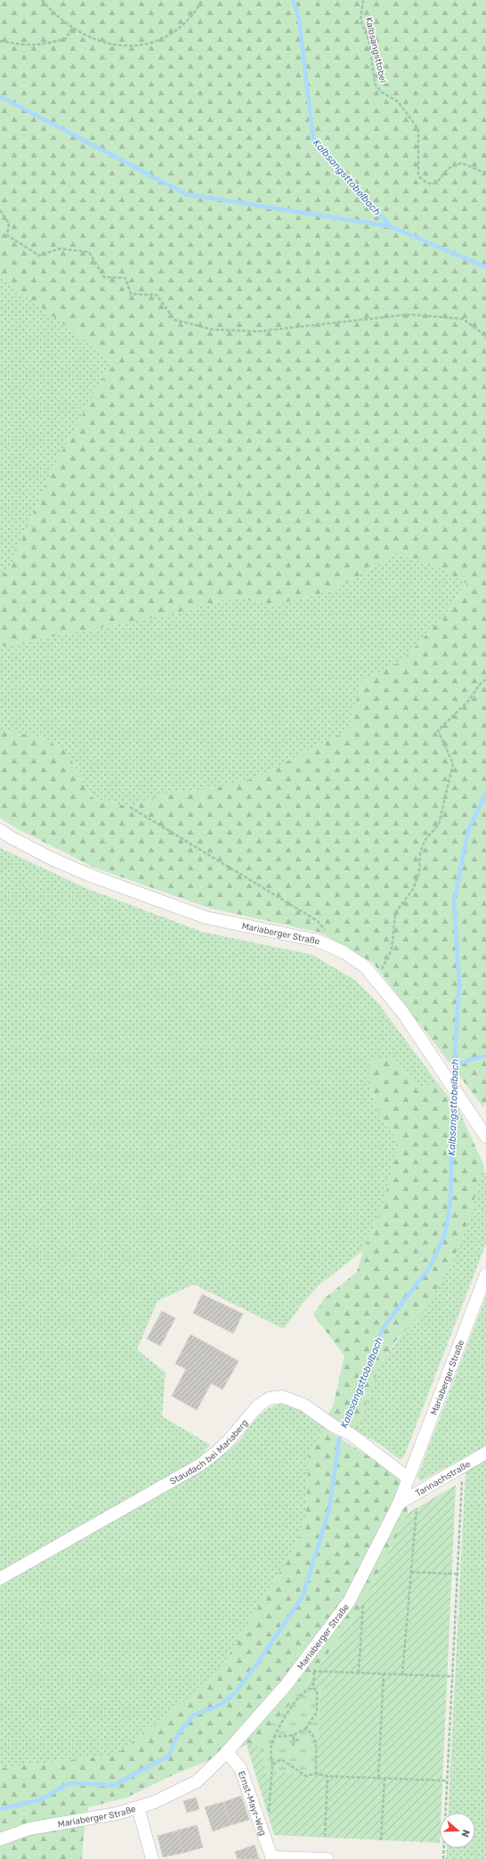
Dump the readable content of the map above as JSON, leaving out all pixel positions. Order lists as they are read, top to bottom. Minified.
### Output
{"streets":{"street":["Mariaberger Straße","Staudach bei Mariaberg","Tannachstraße","Ernst-Mayr-Weg"],"path":["Kalbsangsttobel"]},"crossings":[["Mariaberger Straße","Staudach bei Mariaberg"],["Mariaberger Straße","Tannachstraße"],["Mariaberger Straße","Ernst-Mayr-Weg"]],"water":["Kalbsangsttobelbach"],"north":"right"}
